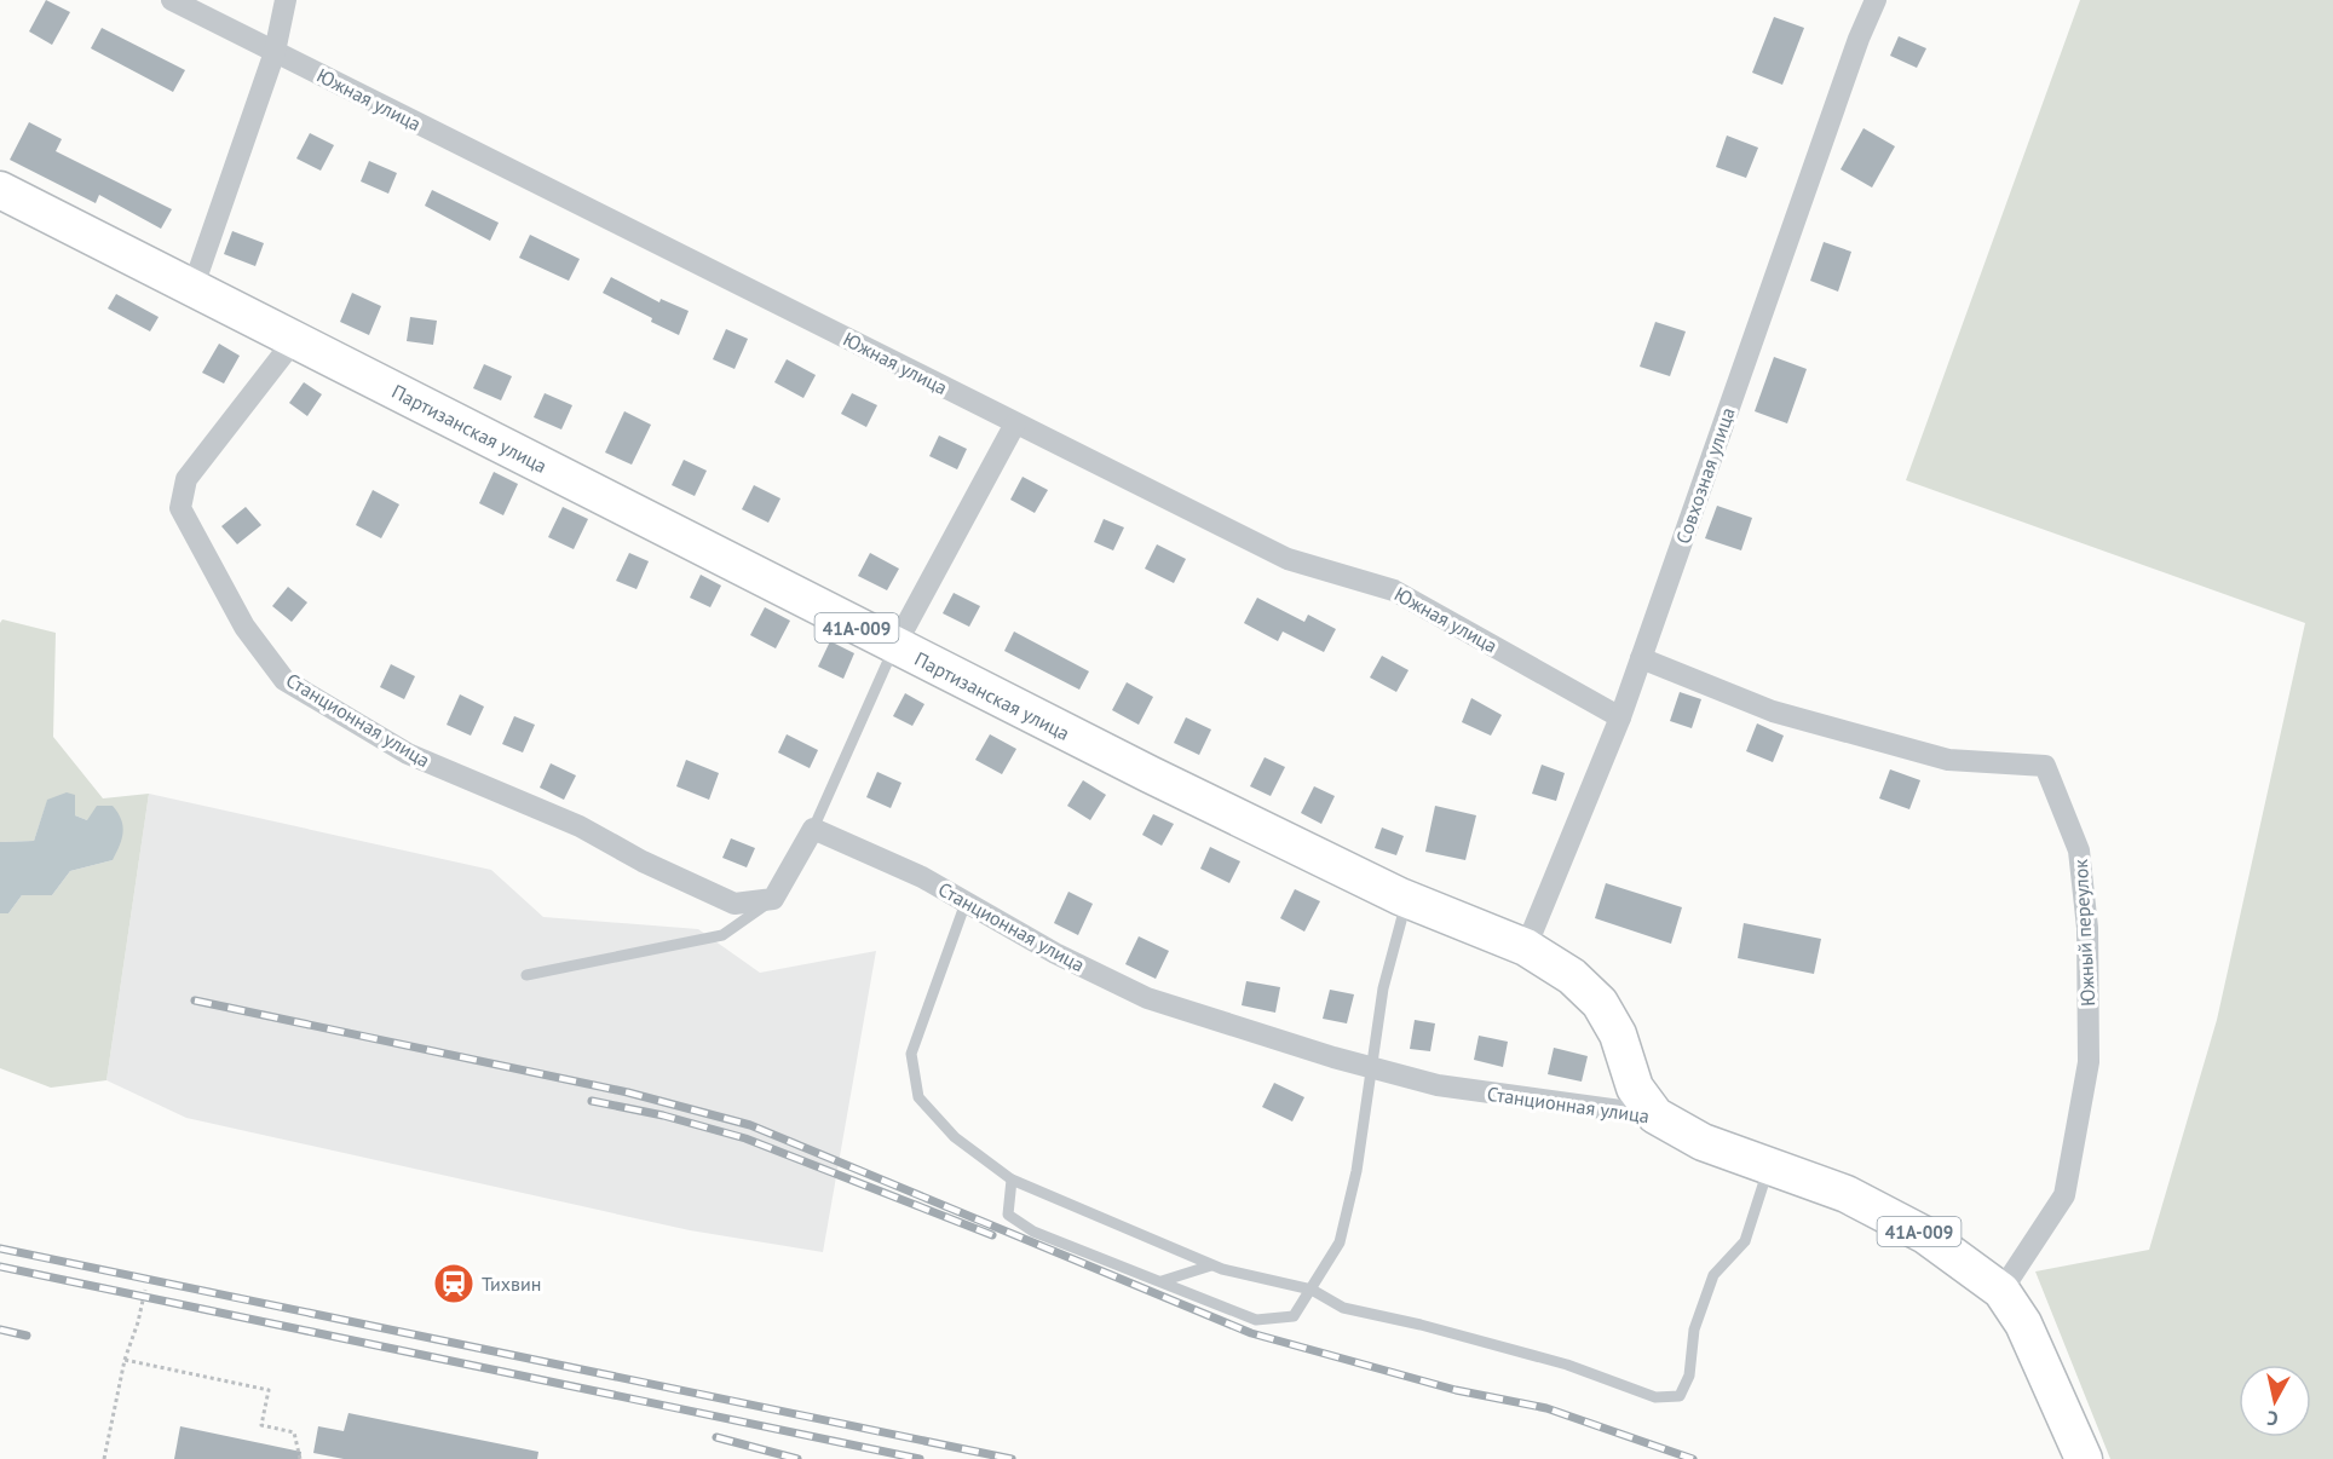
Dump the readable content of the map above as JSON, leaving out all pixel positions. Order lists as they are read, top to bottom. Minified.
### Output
{"streets":{"main road":["Партизанская улица","41А-009","Станционная улица"],"street":["Южная улица","Совхозная улица","Южный переулок"]},"crossings":[["Южная улица","Совхозная улица"],["Партизанская улица","Совхозная улица"],["Партизанская улица","Станционная улица"],["Совхозная улица","Южный переулок"],["Станционная улица","Южный переулок"]],"places":{"station":["Тихвин"]},"north":"bottom"}
